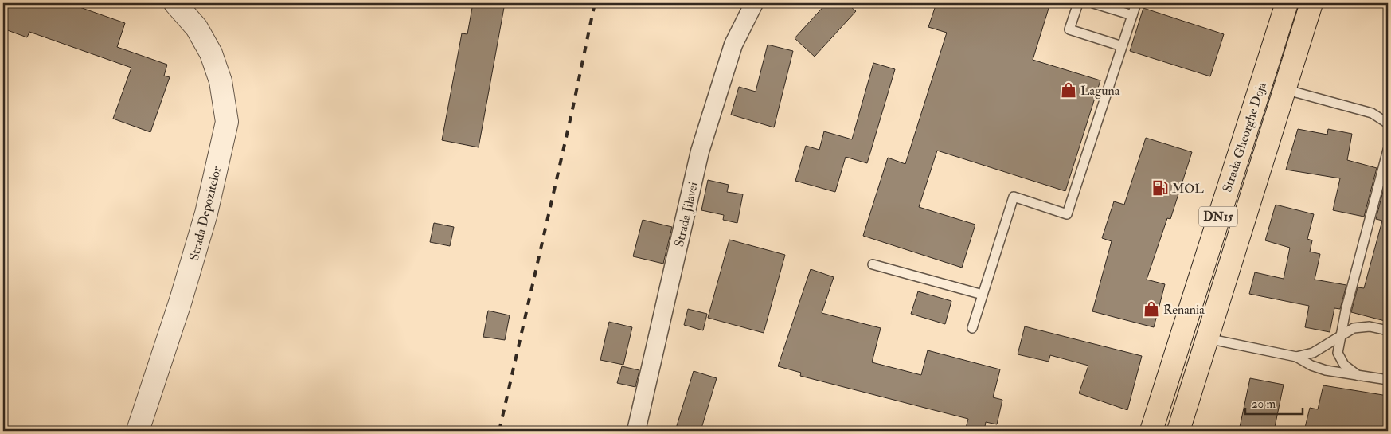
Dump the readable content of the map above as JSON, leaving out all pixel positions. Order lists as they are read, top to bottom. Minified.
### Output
{"streets":{"main road":["Strada Gheorghe Doja","DN15"],"street":["Strada Depozitelor","Strada Jilavei"]},"places":{"shop":["Laguna","Renania"],"fuel station":["MOL"]},"scale_bar":"20 m"}
